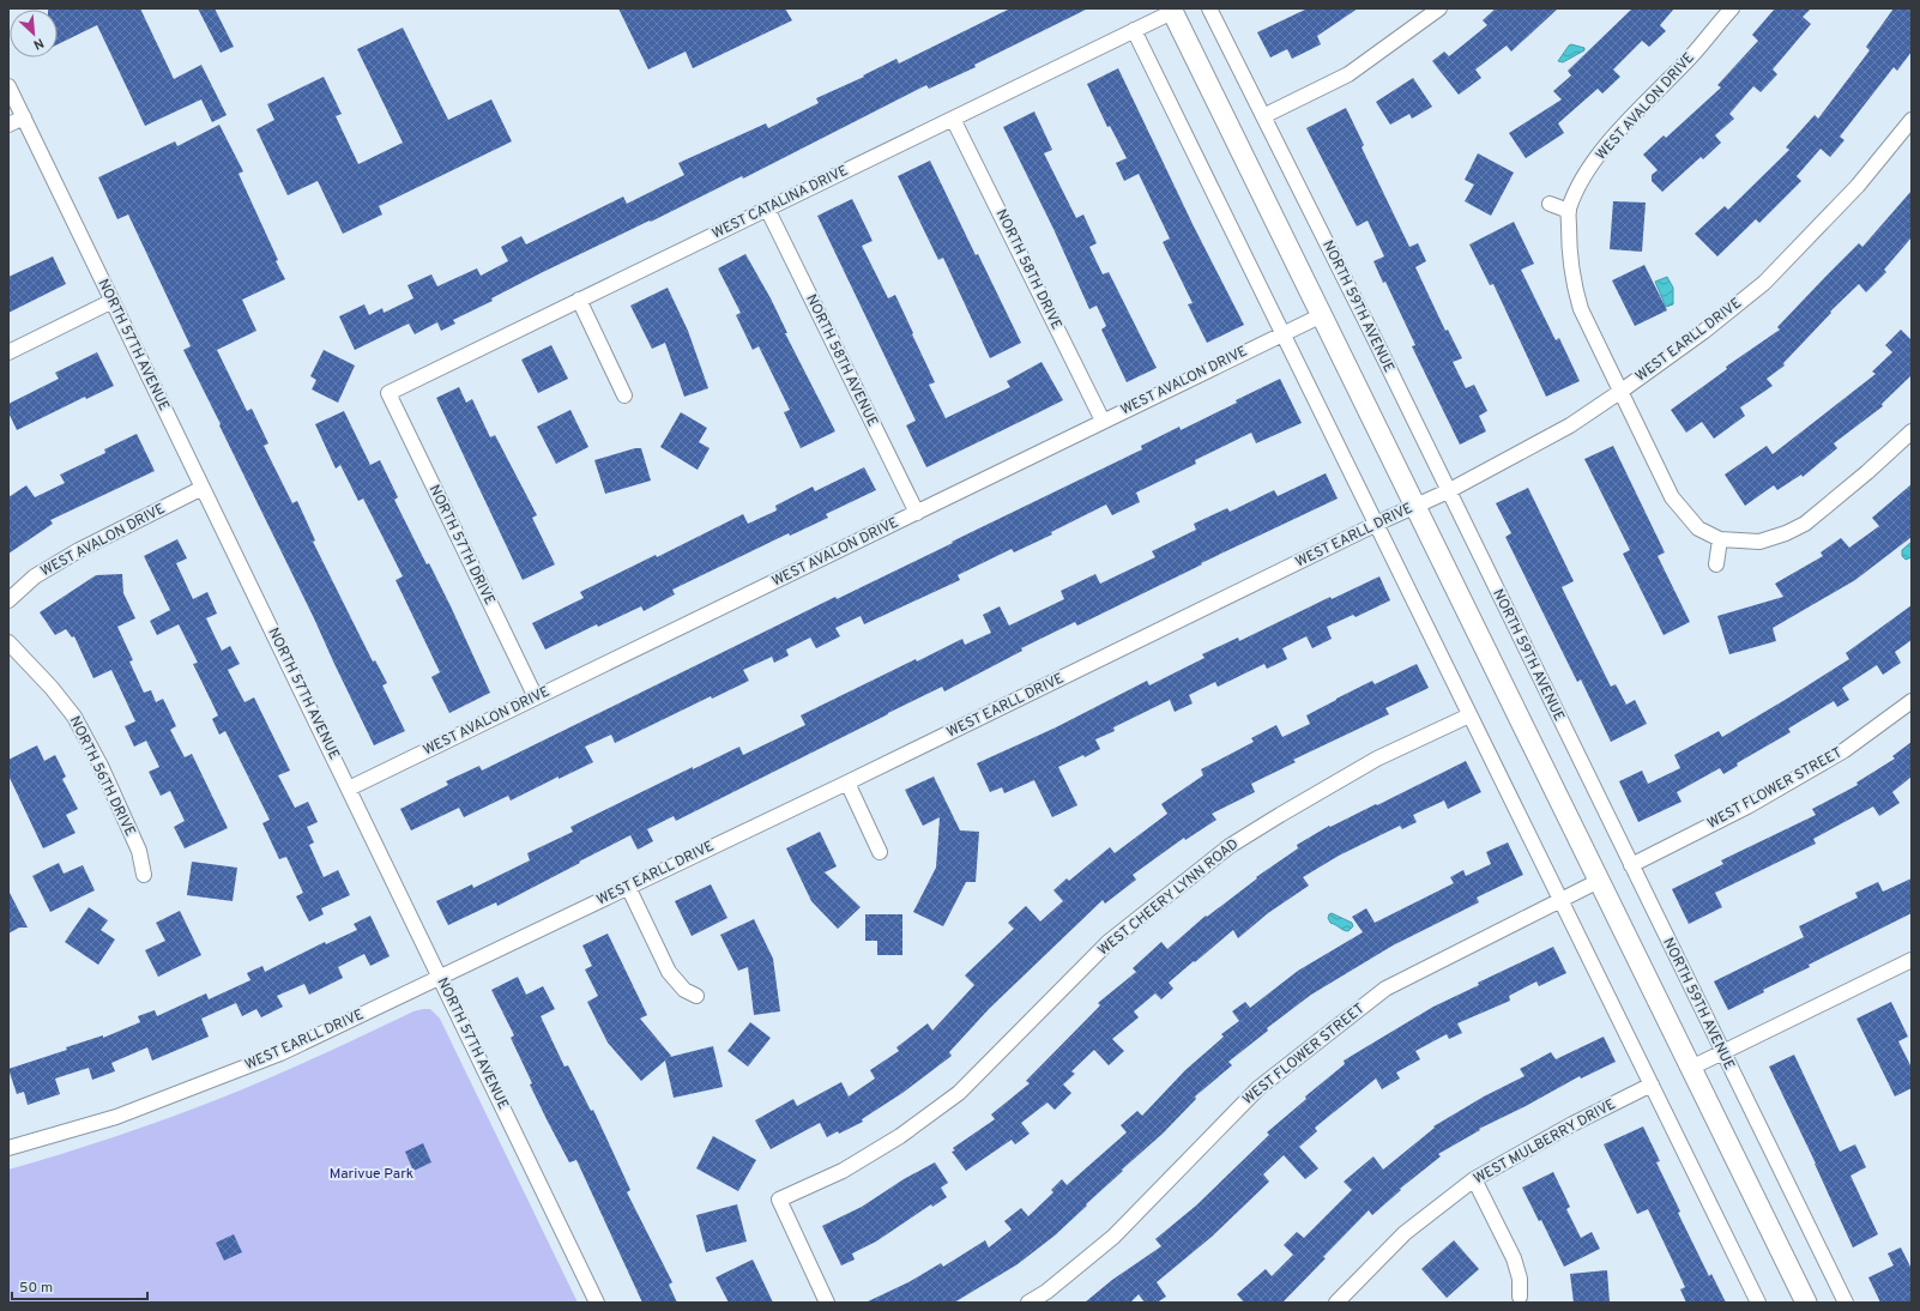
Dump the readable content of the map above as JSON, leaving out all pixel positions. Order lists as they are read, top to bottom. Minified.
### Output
{"streets":{"street":["WEST AVALON DRIVE","WEST CATALINA DRIVE","NORTH 58TH DRIVE","NORTH 59TH AVENUE","WEST EARLL DRIVE","NORTH 57TH AVENUE","NORTH 58TH AVENUE","NORTH 57TH DRIVE","NORTH 56TH DRIVE","WEST FLOWER STREET","WEST CHEERY LYNN ROAD","WEST MULBERRY DRIVE"]},"crossings":[["WEST AVALON DRIVE","NORTH 58TH DRIVE"],["WEST AVALON DRIVE","WEST EARLL DRIVE"],["WEST AVALON DRIVE","NORTH 57TH AVENUE"],["WEST AVALON DRIVE","NORTH 58TH AVENUE"],["WEST AVALON DRIVE","NORTH 57TH DRIVE"],["WEST CATALINA DRIVE","NORTH 58TH DRIVE"],["WEST CATALINA DRIVE","NORTH 58TH AVENUE"],["WEST CATALINA DRIVE","NORTH 57TH DRIVE"],["NORTH 59TH AVENUE","WEST EARLL DRIVE"],["NORTH 59TH AVENUE","WEST FLOWER STREET"],["WEST EARLL DRIVE","NORTH 57TH AVENUE"]],"parks":["Marivue Park"],"scale_bar":"50 m","north":"bottom right"}
